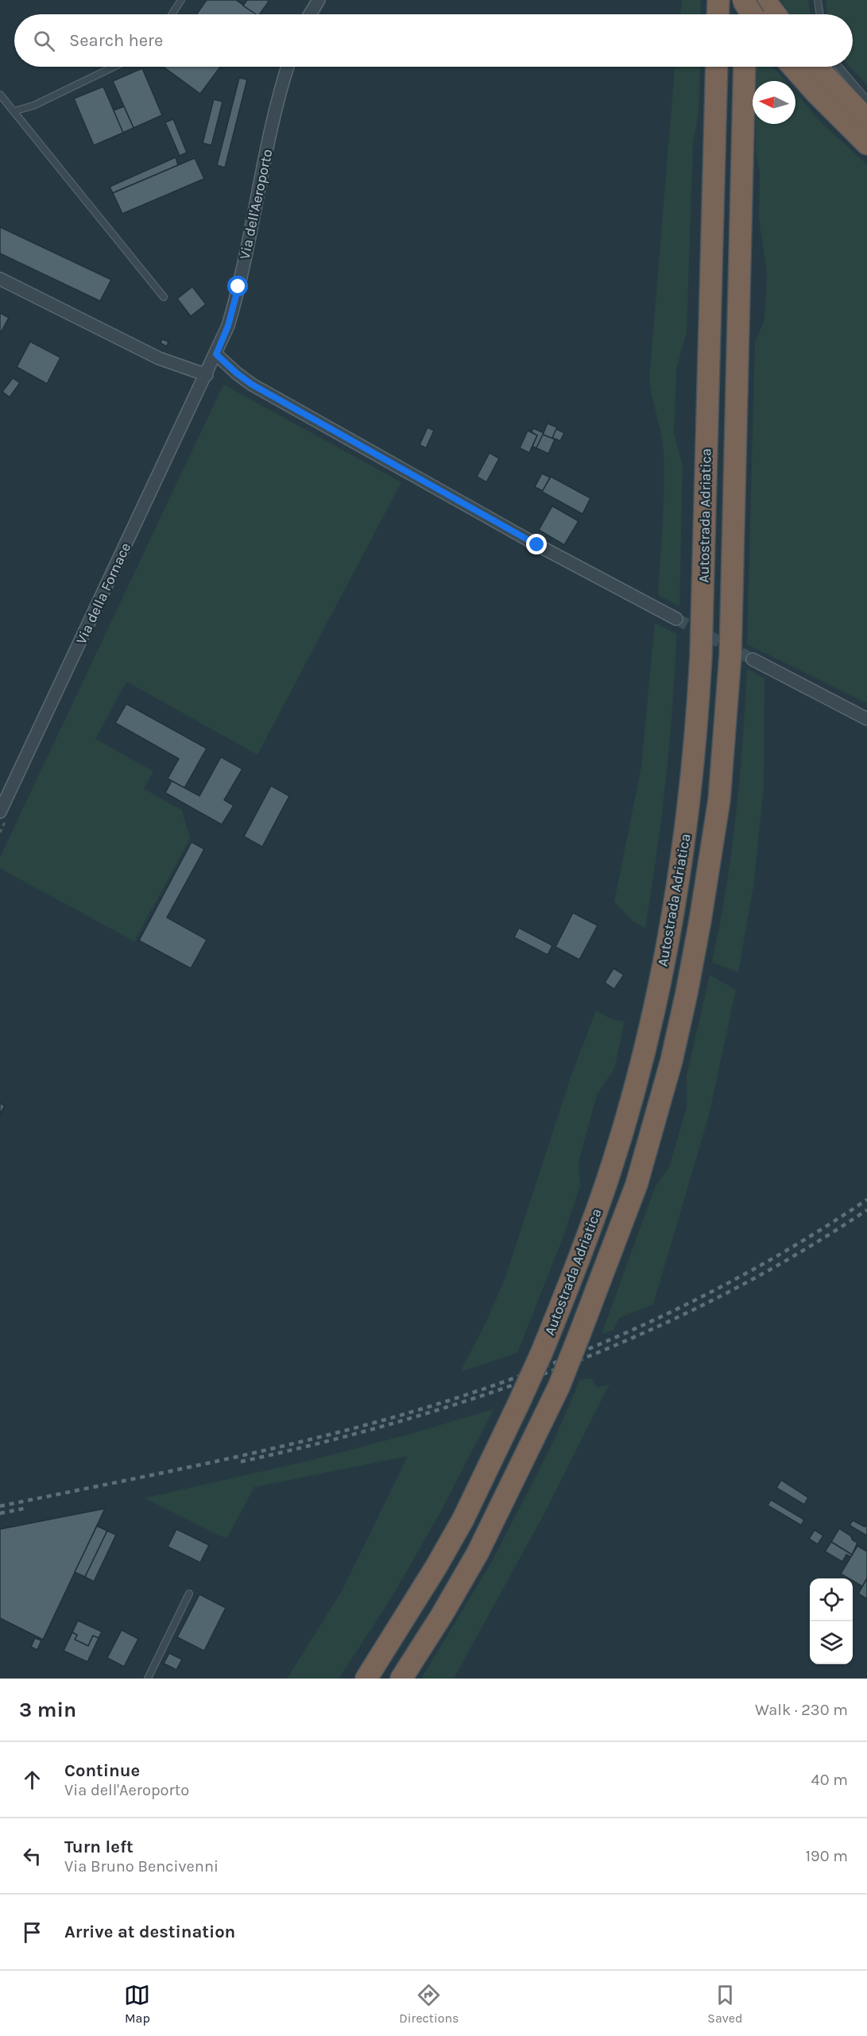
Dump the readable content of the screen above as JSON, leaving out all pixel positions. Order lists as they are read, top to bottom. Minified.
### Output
{"streets":{"highway":["Autostrada Adriatica"],"street":["Via dell'Aeroporto","Via della Fornace"]},"crossings":[["Via dell'Aeroporto","Via della Fornace"]],"north":"left","page":{"search":"Search here","heading":["3 min","Walk · 230 m"],"list":[["Continue","Via dell'Aeroporto","40 m"],["Turn left","Via Bruno Bencivenni","190 m"],"Arrive at destination"],"nav":["Map","Directions","Saved"]}}
